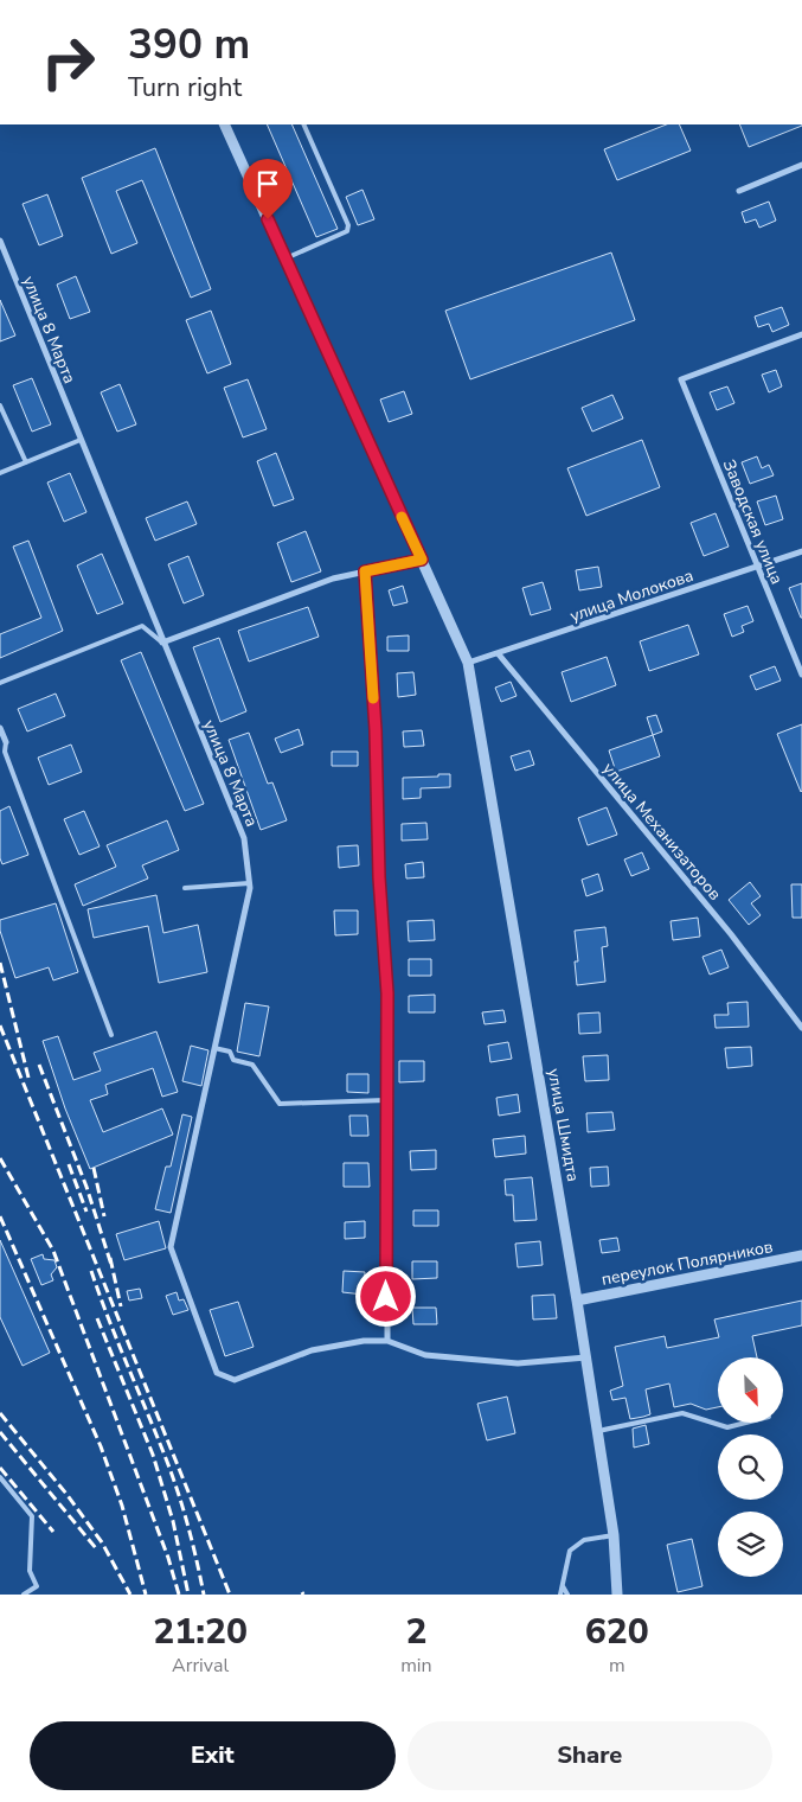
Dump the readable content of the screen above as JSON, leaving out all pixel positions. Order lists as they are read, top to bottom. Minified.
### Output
{"streets":{"street":["улица 8 Марта","Заводская улица","улица Молокова","улица Механизаторов","улица Шмидта","переулок Полярников"]},"crossings":[["Заводская улица","улица Молокова"],["улица Молокова","улица Механизаторов"],["улица Молокова","улица Шмидта"],["улица Шмидта","переулок Полярников"]],"north":"bottom right","page":{"turn":["390 m","Turn right"],"eta":["21:20","Arrival","2","min","620","m"],"buttons":["Exit","Share"]}}
